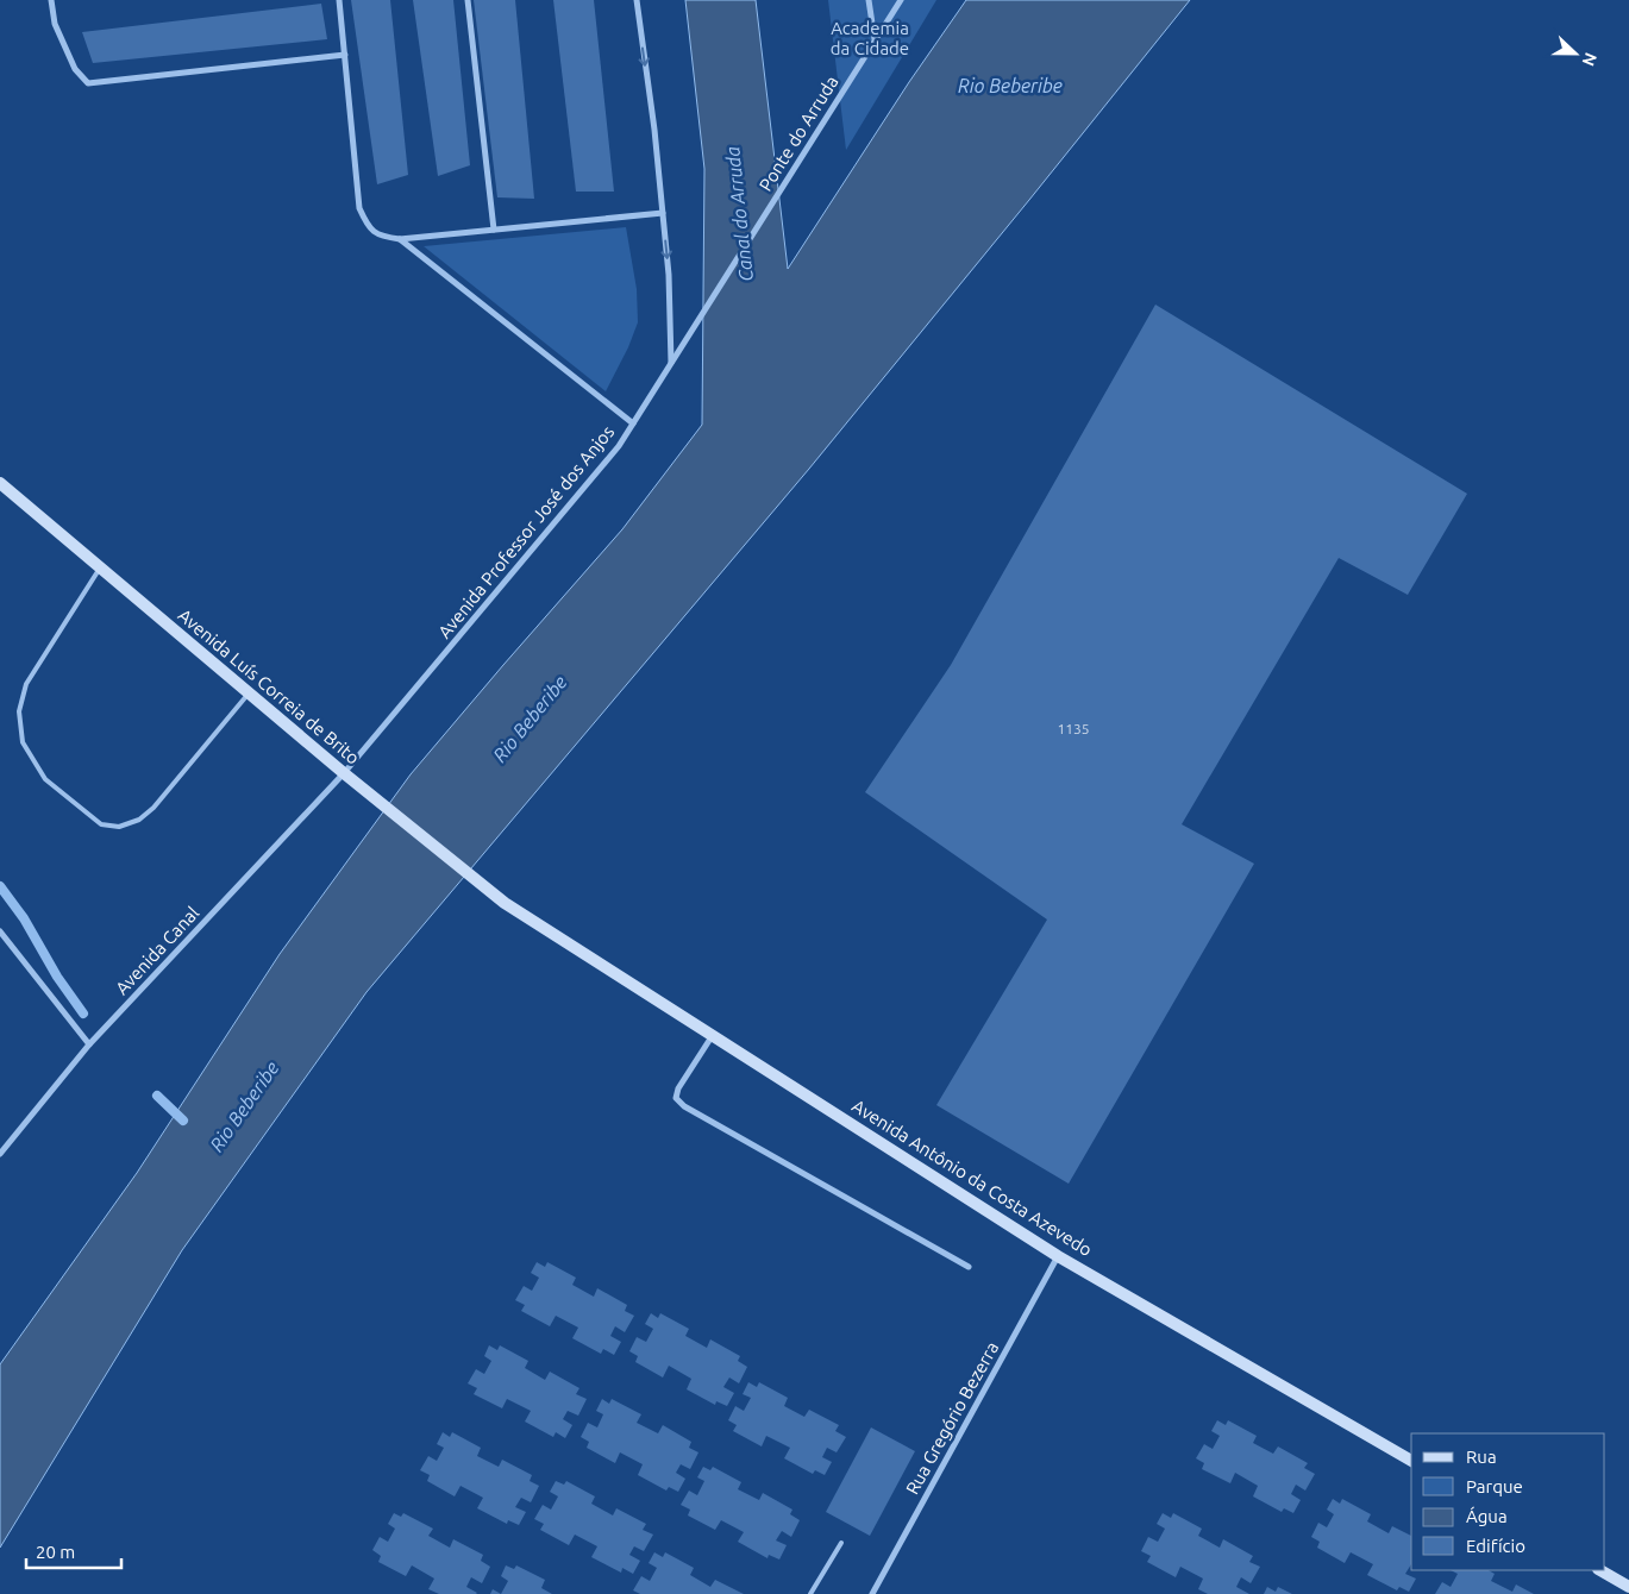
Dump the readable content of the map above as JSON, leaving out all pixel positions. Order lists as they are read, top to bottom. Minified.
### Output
{"streets":{"main road":["Avenida Luís Correia de Brito","Avenida Antônio da Costa Azevedo"],"street":["Ponte do Arruda","Avenida Professor José dos Anjos","Avenida Canal","Rua Gregório Bezerra"]},"crossings":[["Ponte do Arruda","Avenida Professor José dos Anjos"],["Avenida Professor José dos Anjos","Avenida Luís Correia de Brito"],["Avenida Professor José dos Anjos","Avenida Canal"],["Avenida Luís Correia de Brito","Avenida Canal"],["Avenida Luís Correia de Brito","Avenida Antônio da Costa Azevedo"],["Avenida Antônio da Costa Azevedo","Rua Gregório Bezerra"]],"water":["Rio Beberibe","Canal do Arruda"],"parks":["Academia da Cidade"],"house_numbers":["1135"],"legend":["Rua","Parque","Água","Edifício"],"scale_bar":"20 m","north":"right"}
